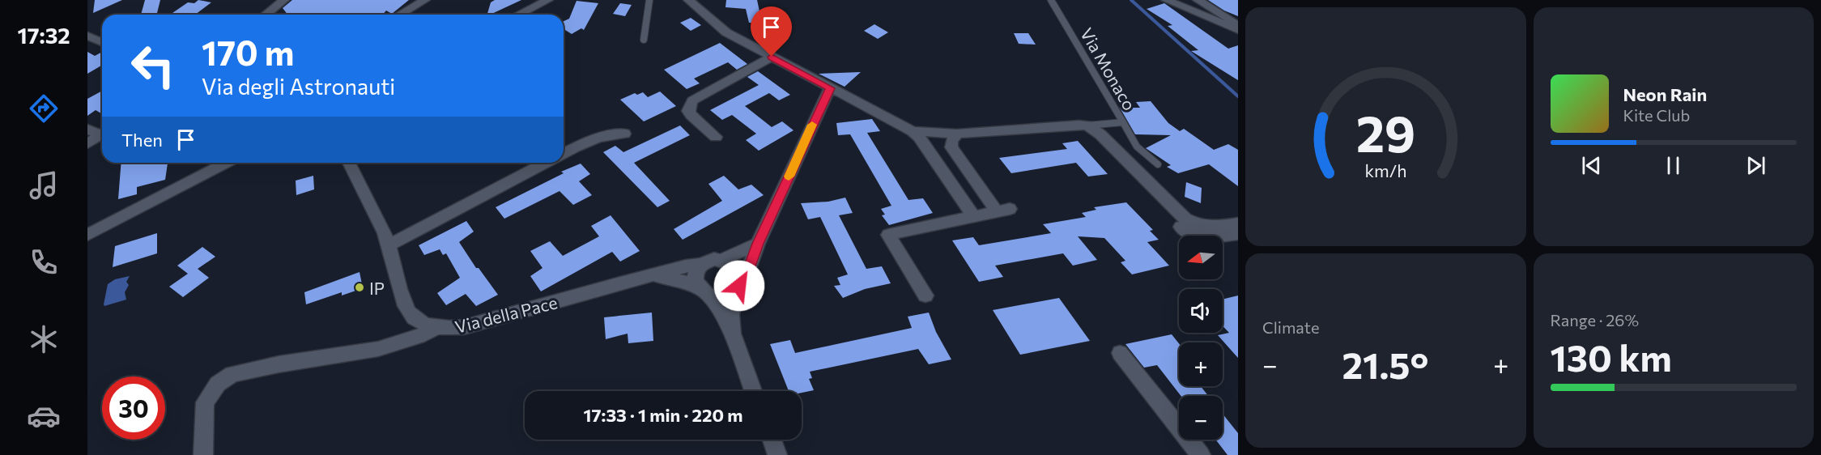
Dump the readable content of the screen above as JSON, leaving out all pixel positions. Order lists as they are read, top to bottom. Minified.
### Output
{"streets":{"street":["Via della Pace"],"lane":["Via Monaco"]},"places":["IP"],"north":"left","page":{"tabs":"17:32","turn":["170 m","Via degli Astronauti"],"song":["Neon Rain","Kite Club"],"then":"Then","map_buttons":["+","−"],"tile":["Climate",["Range · 26%","130 km"]],"heat":["−","21.5°","+"],"limit":"30","trip":"17:33 · 1 min · 220 m","gauge":["29","km/h"]}}
